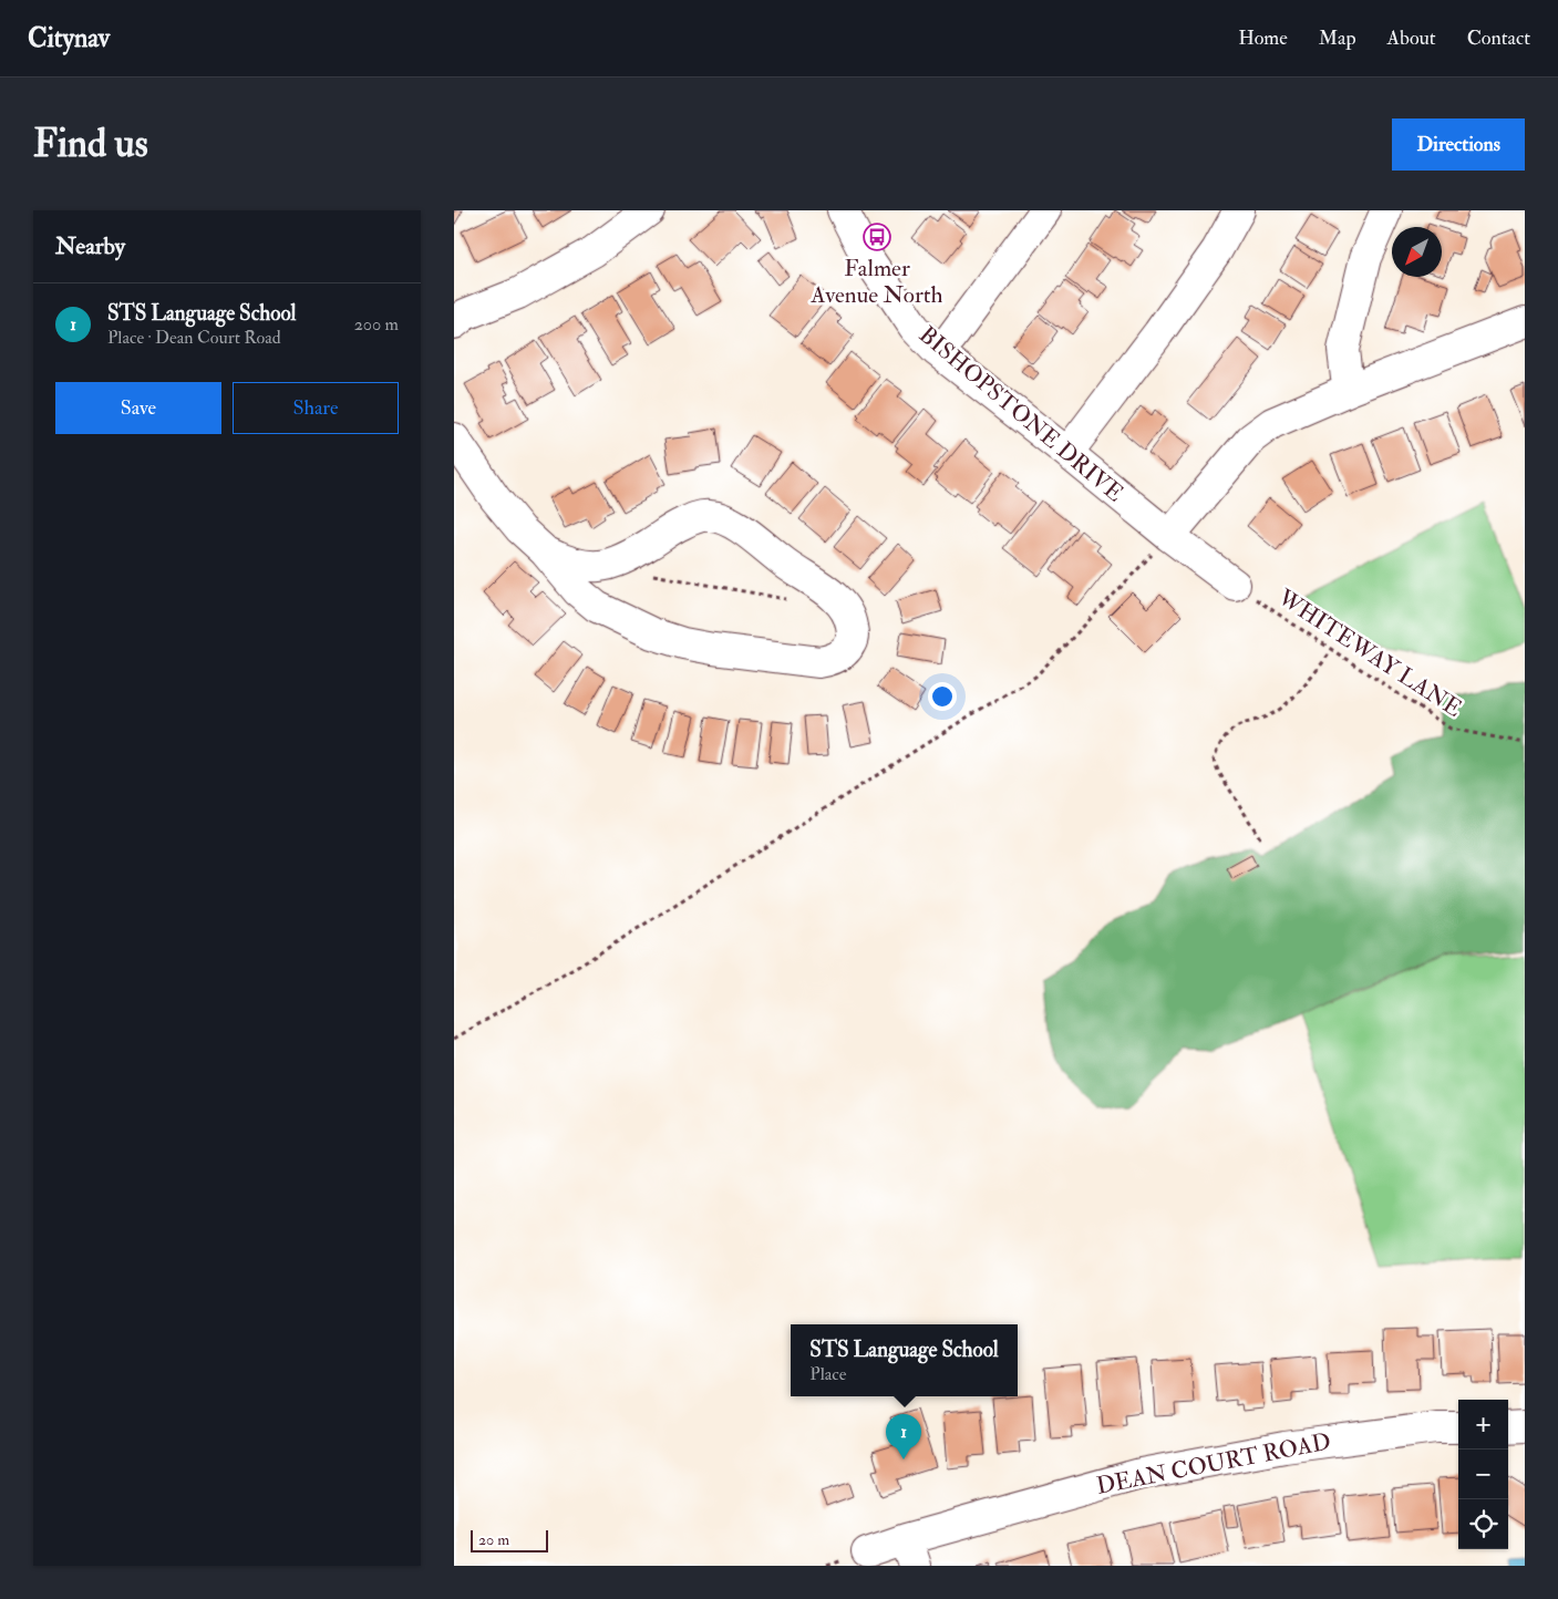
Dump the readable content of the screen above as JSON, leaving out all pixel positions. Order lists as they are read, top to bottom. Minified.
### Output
{"streets":{"street":["BISHOPSTONE DRIVE","DEAN COURT ROAD"],"path":["WHITEWAY LANE"]},"crossings":[["BISHOPSTONE DRIVE","WHITEWAY LANE"]],"places":{"bus stop":["Falmer Avenue North"]},"scale_bar":"20 m","north":"bottom left","page":{"header":"Citynav","nav":["Home","Map","About","Contact"],"buttons":["Directions",["Save","Share"]],"title":"Find us","heading":"Nearby","list":[{"mark":"1","name":"STS Language School","note":"Place · Dean Court Road","value":"200 m"}],"popup":["STS Language School","Place"],"map_buttons":["+","−"],"pins":"1","scale":"20 m"}}
